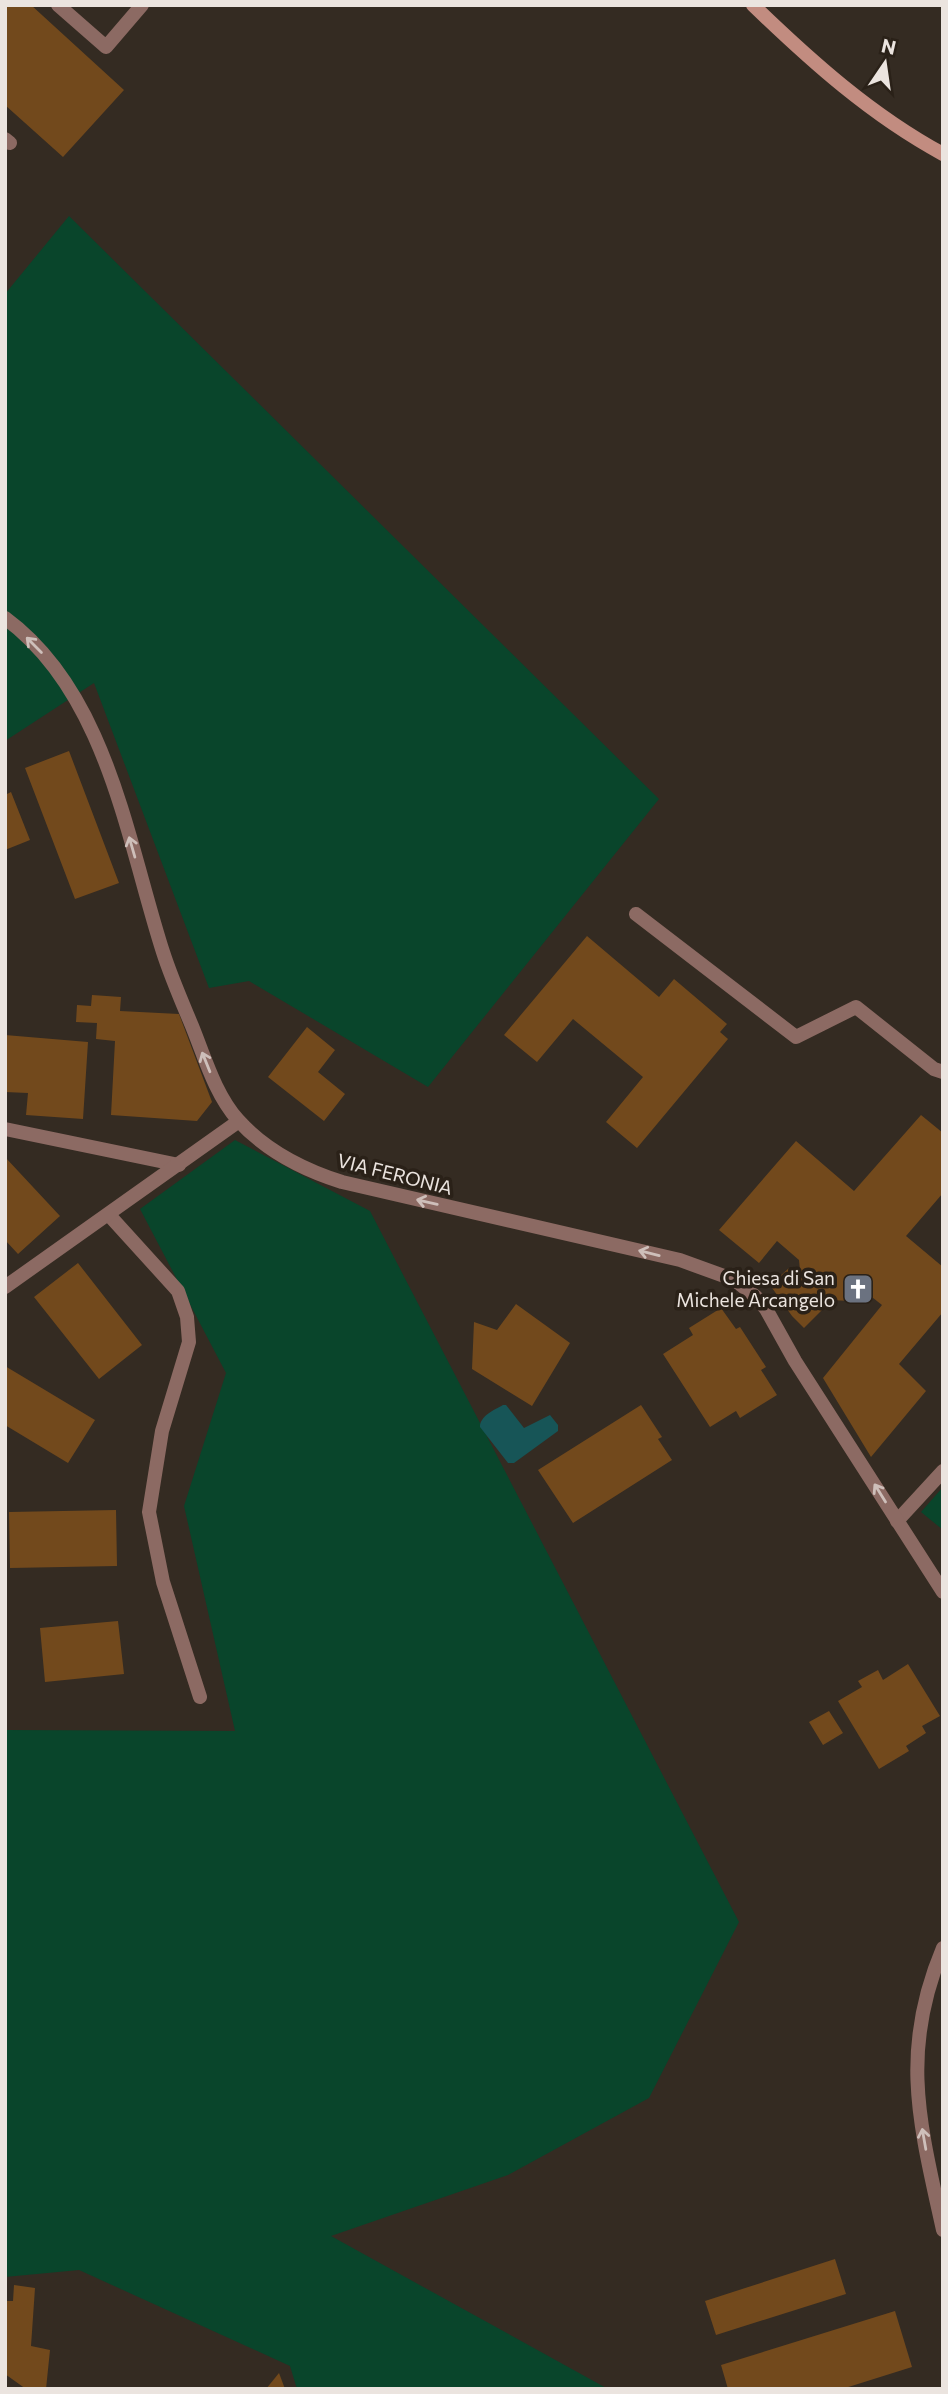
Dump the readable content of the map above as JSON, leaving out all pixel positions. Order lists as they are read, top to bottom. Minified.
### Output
{"streets":{"street":["VIA FERONIA"]},"one_way":["VIA FERONIA"],"places":{"church":["Chiesa di San Michele Arcangelo"]},"north":"top"}
